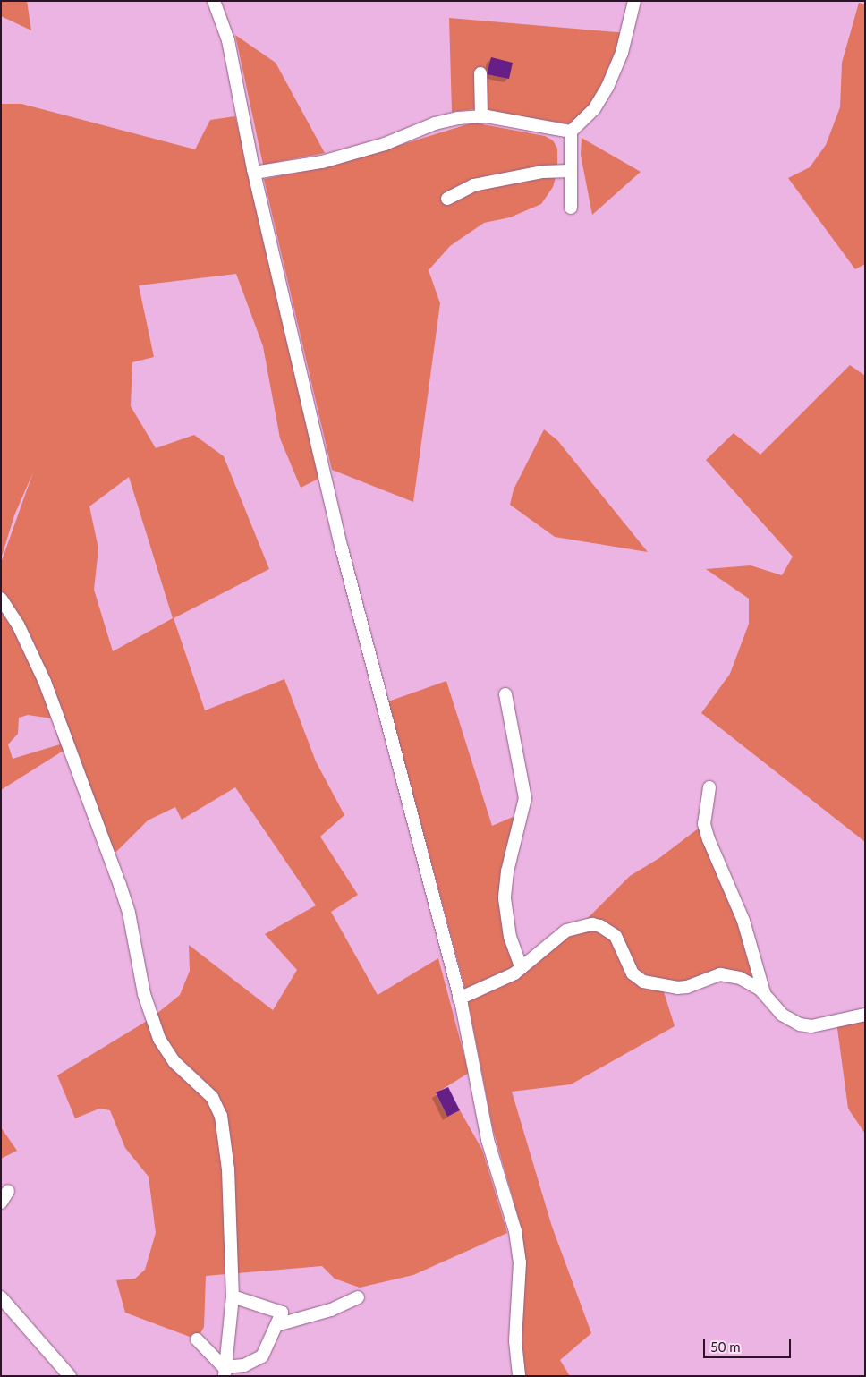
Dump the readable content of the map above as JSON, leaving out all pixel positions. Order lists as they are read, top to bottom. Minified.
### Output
{"scale_bar":"50 m"}
